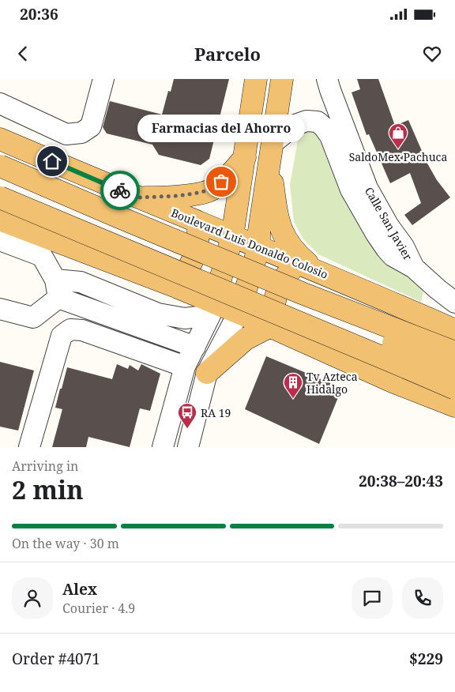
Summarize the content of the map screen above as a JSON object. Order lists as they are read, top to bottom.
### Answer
{
  "streets": {
    "main road": ["Boulevard Luis Donaldo Colosio"],
    "street": ["Calle San Javier"]
  },
  "places": {
    "shop": ["SaldoMex Pachuca"],
    "other": ["Farmacias del Ahorro"],
    "building": ["Tv Azteca Hidalgo"],
    "bus stop": ["RA 19"]
  },
  "page": {
    "status": "20:36",
    "header": "Parcelo",
    "bubble": "Farmacias del Ahorro",
    "heading": ["2 min", "Arriving in", "20:38–20:43"],
    "panel": [
      "Alex",
      "Courier · 4.9",
      "Order #4071",
      "$229"
    ],
    "bar": "On the way · 30 m"
  }
}
